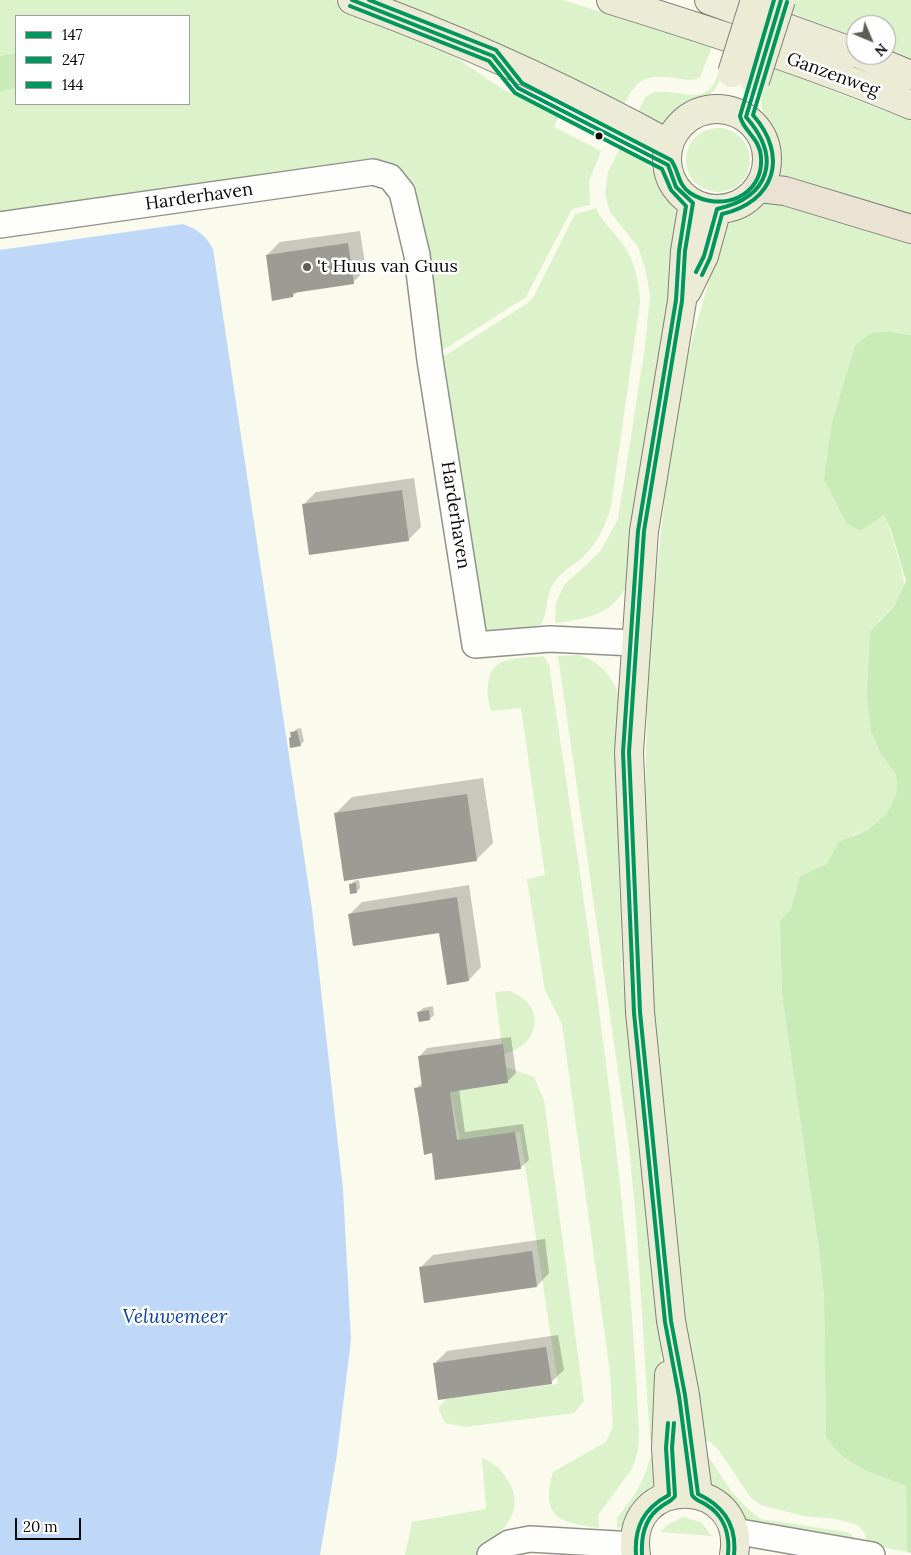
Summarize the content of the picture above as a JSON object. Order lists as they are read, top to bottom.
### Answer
{
  "streets": {
    "main road": ["Ganzenweg"],
    "street": ["Harderhaven"]
  },
  "water": ["Veluwemeer"],
  "places": ["'t Huus van Guus"],
  "lines": ["transit line 147", "transit line 144", "transit line 247"],
  "legend": ["147", "247", "144"],
  "scale_bar": "20 m",
  "north": "bottom right"
}
